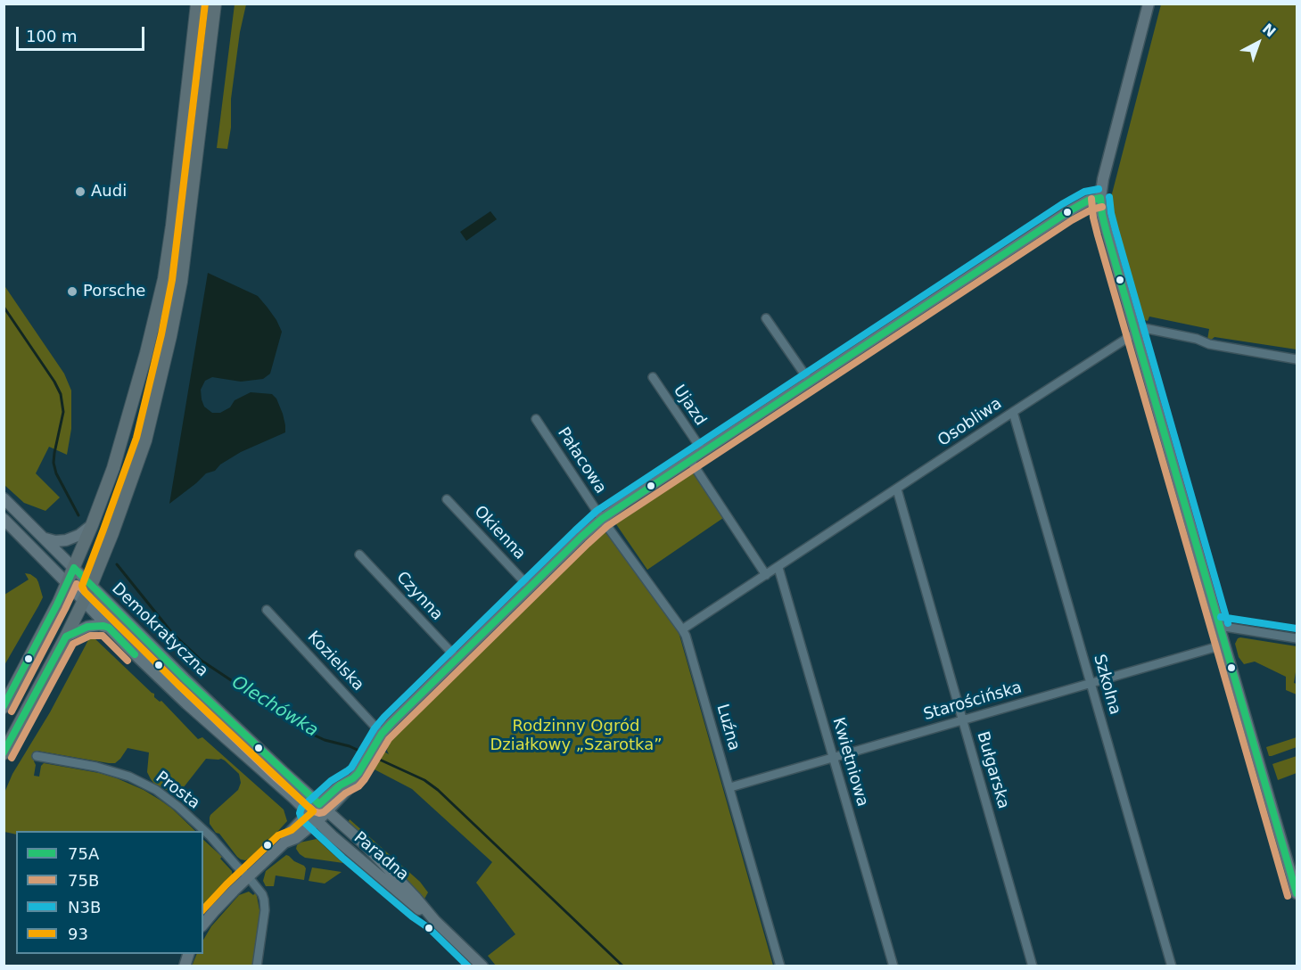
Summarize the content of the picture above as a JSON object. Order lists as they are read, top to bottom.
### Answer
{
  "streets": {
    "street": [
      "Ujazd",
      "Osobliwa",
      "Pałacowa",
      "Okienna",
      "Czynna",
      "Demokratyczna",
      "Kozielska",
      "Szkolna",
      "Starościńska",
      "Luźna",
      "Kwietniowa",
      "Bułgarska",
      "Prosta",
      "Paradna"
    ]
  },
  "crossings": [
    ["Osobliwa", "Szkolna"],
    ["Osobliwa", "Luźna"],
    ["Osobliwa", "Kwietniowa"],
    ["Osobliwa", "Bułgarska"],
    ["Pałacowa", "Luźna"],
    ["Demokratyczna", "Paradna"],
    ["Szkolna", "Starościńska"],
    ["Starościńska", "Luźna"],
    ["Starościńska", "Kwietniowa"],
    ["Starościńska", "Bułgarska"]
  ],
  "water": ["Olechówka"],
  "parks": ["Rodzinny Ogród Działkowy „Szarotka”"],
  "places": ["Audi", "Porsche"],
  "lines": [
    "transit line 93",
    "transit line N3B",
    "transit line 75A",
    "transit line 75B"
  ],
  "legend": [
    "75A",
    "75B",
    "N3B",
    "93"
  ],
  "scale_bar": "100 m",
  "north": "top right"
}
